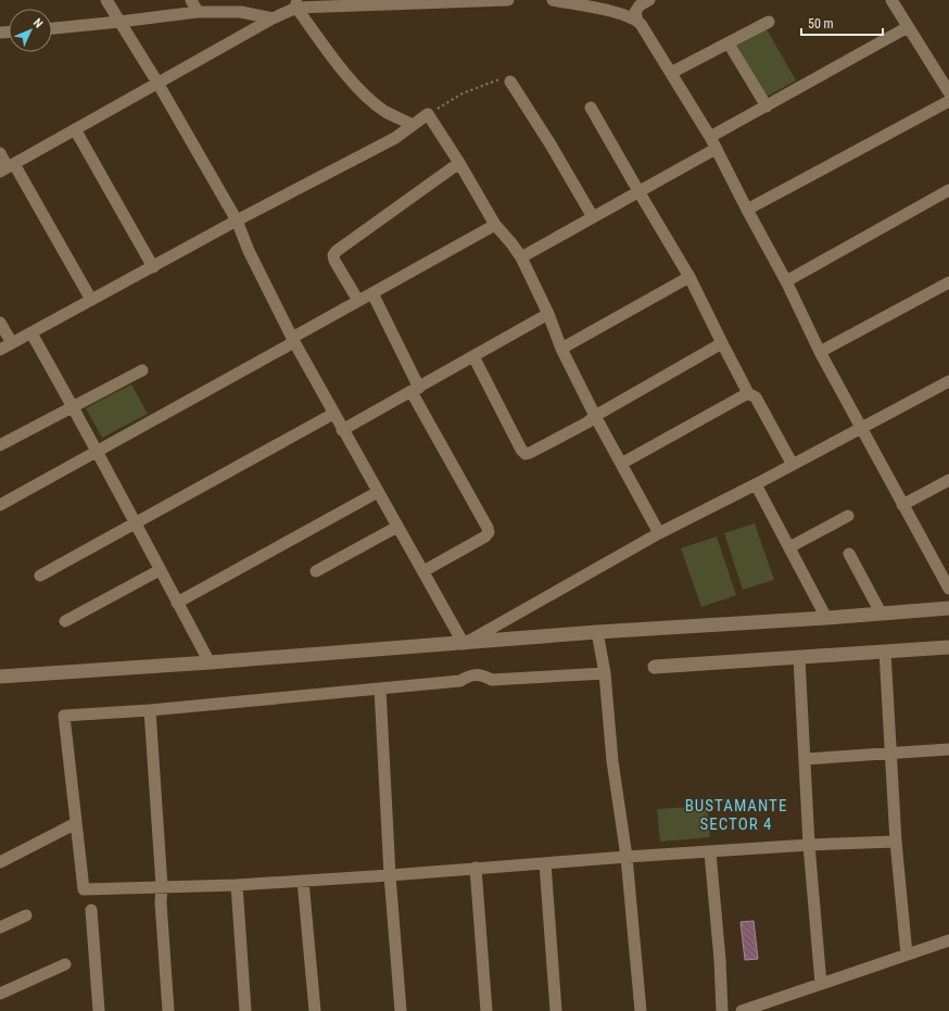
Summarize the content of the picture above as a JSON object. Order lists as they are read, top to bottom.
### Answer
{
  "districts": ["BUSTAMANTE SECTOR 4"],
  "scale_bar": "50 m",
  "north": "top right"
}
